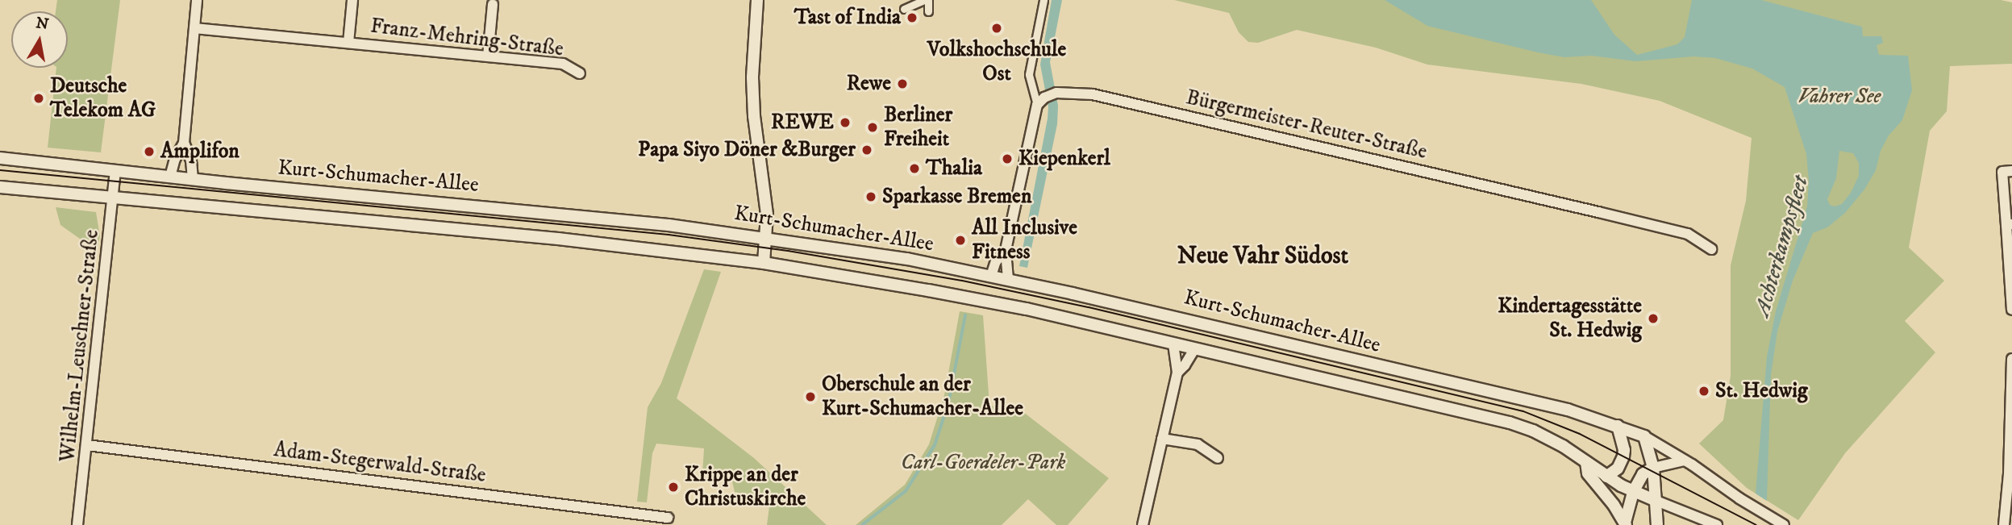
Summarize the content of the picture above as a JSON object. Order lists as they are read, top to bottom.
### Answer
{
  "streets": {
    "street": [
      "Franz-Mehring-Straße",
      "Bürgermeister-Reuter-Straße",
      "Kurt-Schumacher-Allee",
      "Wilhelm-Leuschner-Straße",
      "Adam-Stegerwald-Straße"
    ]
  },
  "crossings": [
    ["Kurt-Schumacher-Allee", "Wilhelm-Leuschner-Straße"],
    ["Wilhelm-Leuschner-Straße", "Adam-Stegerwald-Straße"]
  ],
  "districts": ["Neue Vahr Südost"],
  "water": ["Achterkampsfleet"],
  "parks": ["Vahrer See", "Carl-Goerdeler-Park"],
  "places": [
    "Tast of India",
    "Volkshochschule Ost",
    "Rewe",
    "Deutsche Telekom AG",
    "REWE",
    "Berliner Freiheit",
    "Papa Siyo Döner &Burger",
    "Amplifon",
    "Kiepenkerl",
    "Thalia",
    "Sparkasse Bremen",
    "All Inclusive Fitness",
    "Kindertagesstätte St. Hedwig",
    "St. Hedwig",
    "Oberschule an der Kurt-Schumacher-Allee",
    "Krippe an der Christuskirche"
  ],
  "north": "top"
}
